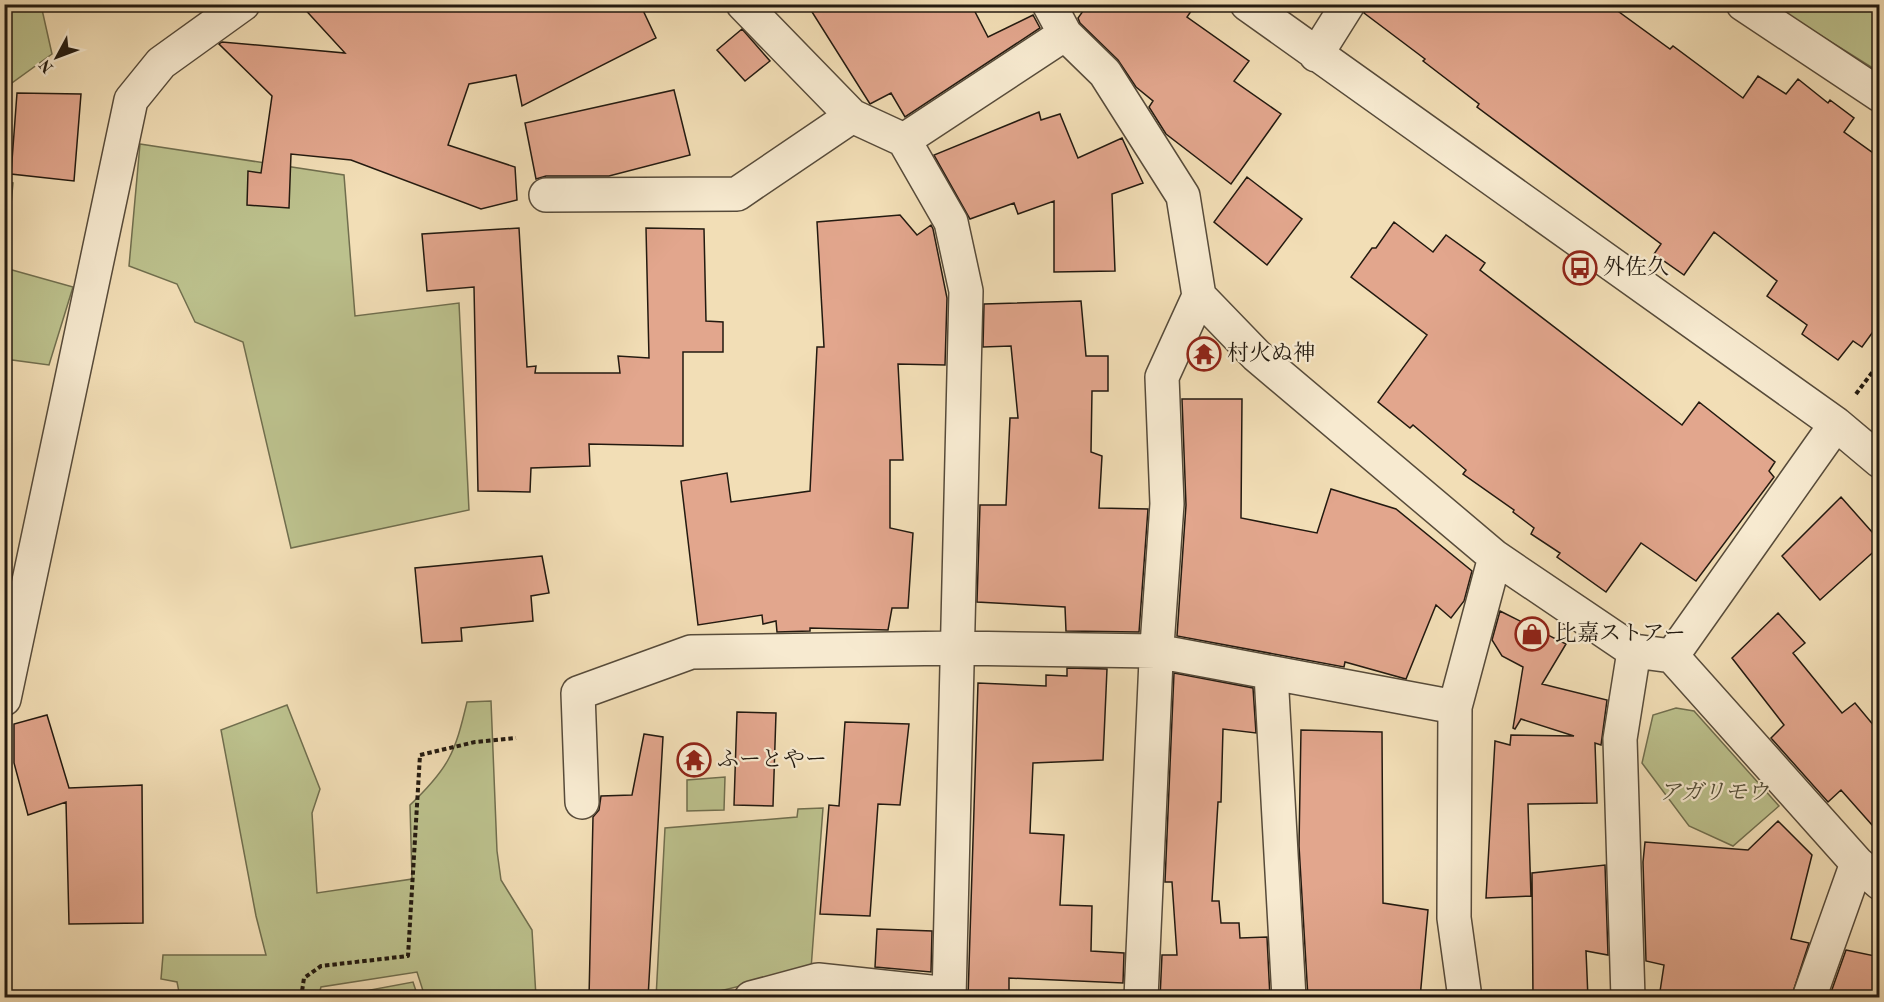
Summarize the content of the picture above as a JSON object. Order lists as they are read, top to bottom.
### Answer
{
  "parks": ["アガリモウ"],
  "places": {
    "bus stop": ["外佐久"],
    "temple": ["村火ぬ神", "ふーとやー"],
    "shop": ["比嘉ストアー"]
  },
  "north": "bottom left"
}
